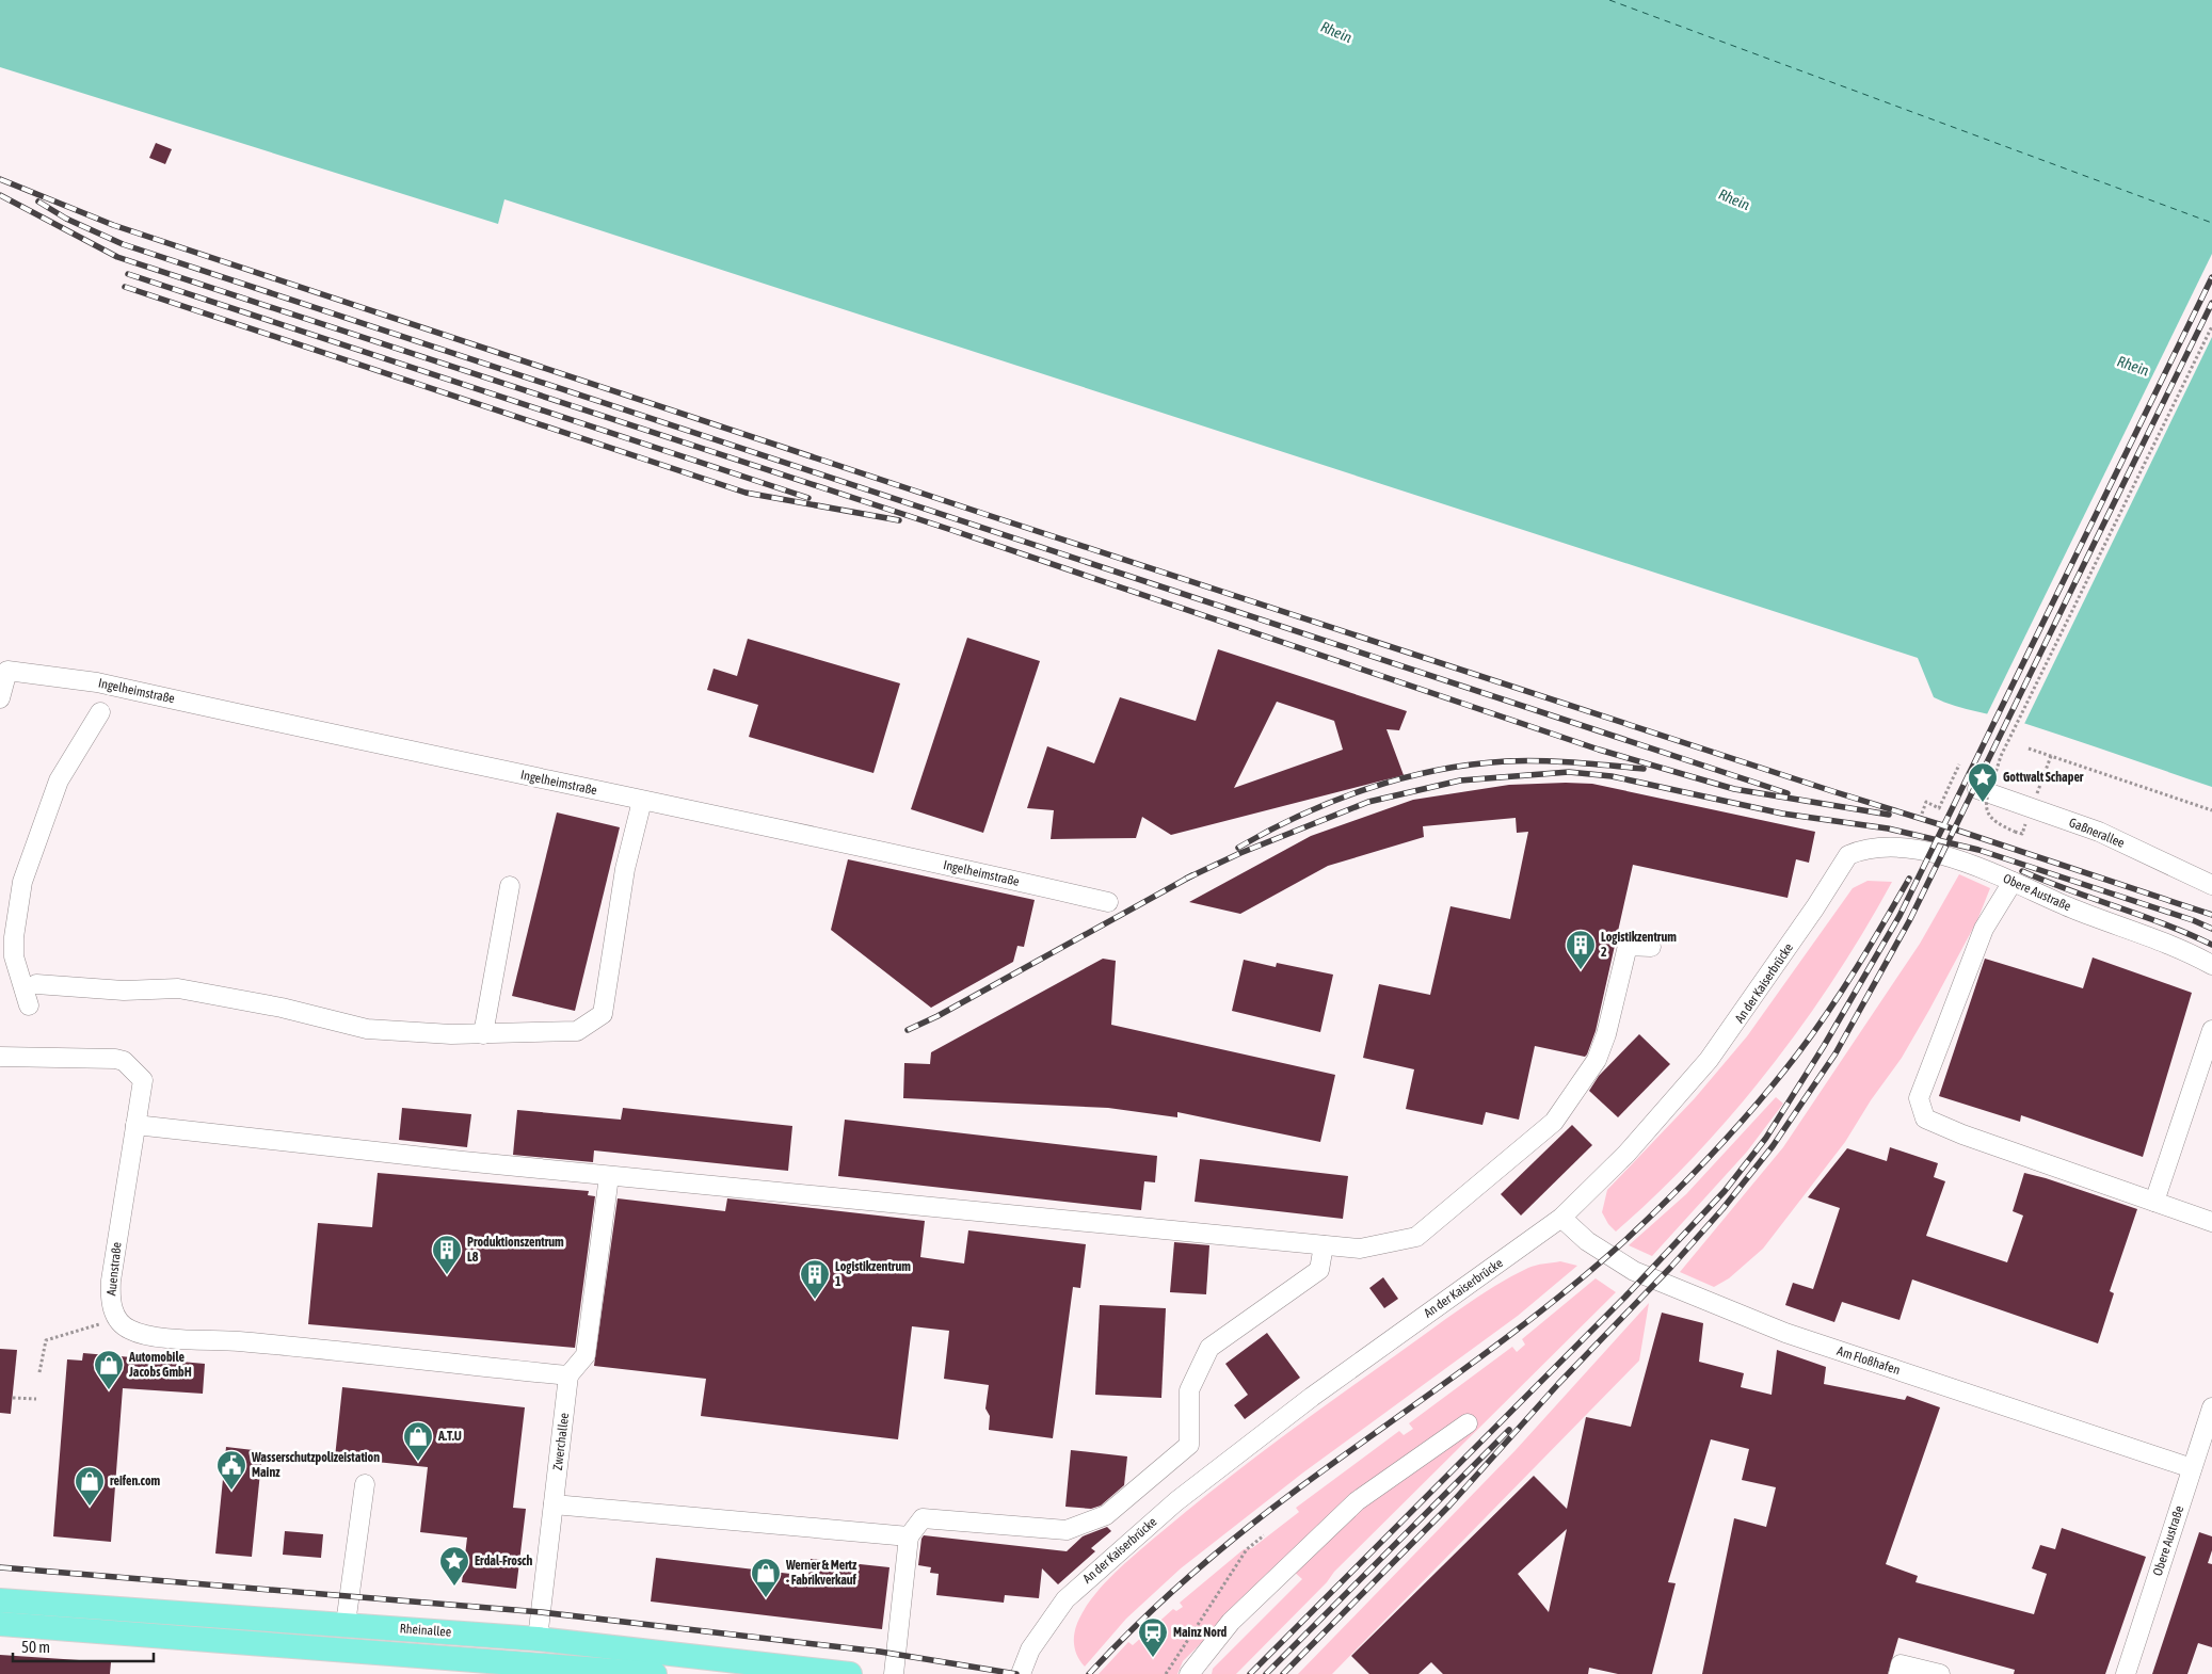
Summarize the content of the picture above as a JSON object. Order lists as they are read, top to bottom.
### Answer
{
  "streets": {
    "main road": ["Zwerchallee", "Rheinallee"],
    "street": [
      "Ingelheimstraße",
      "Gaßnerallee",
      "Obere Austraße",
      "An der Kaiserbrücke",
      "Auenstraße",
      "Am Floßhafen"
    ]
  },
  "crossings": [
    ["Obere Austraße", "An der Kaiserbrücke"],
    ["Obere Austraße", "Am Floßhafen"],
    ["An der Kaiserbrücke", "Am Floßhafen"],
    ["Zwerchallee", "Rheinallee"]
  ],
  "water": ["Rhein"],
  "places": {
    "place": ["Gottwalt Schaper", "Erdal-Frosch"],
    "building": ["Logistikzentrum 2", "Produktionszentrum L8", "Logistikzentrum 1"],
    "shop": [
      "Automobile Jacobs GmbH",
      "A.T.U",
      "reifen.com",
      "Werner & Mertz - Fabrikverkauf"
    ],
    "public building": ["Wasserschutzpolizeistation Mainz"],
    "station": ["Mainz Nord"]
  },
  "scale_bar": "50 m"
}
